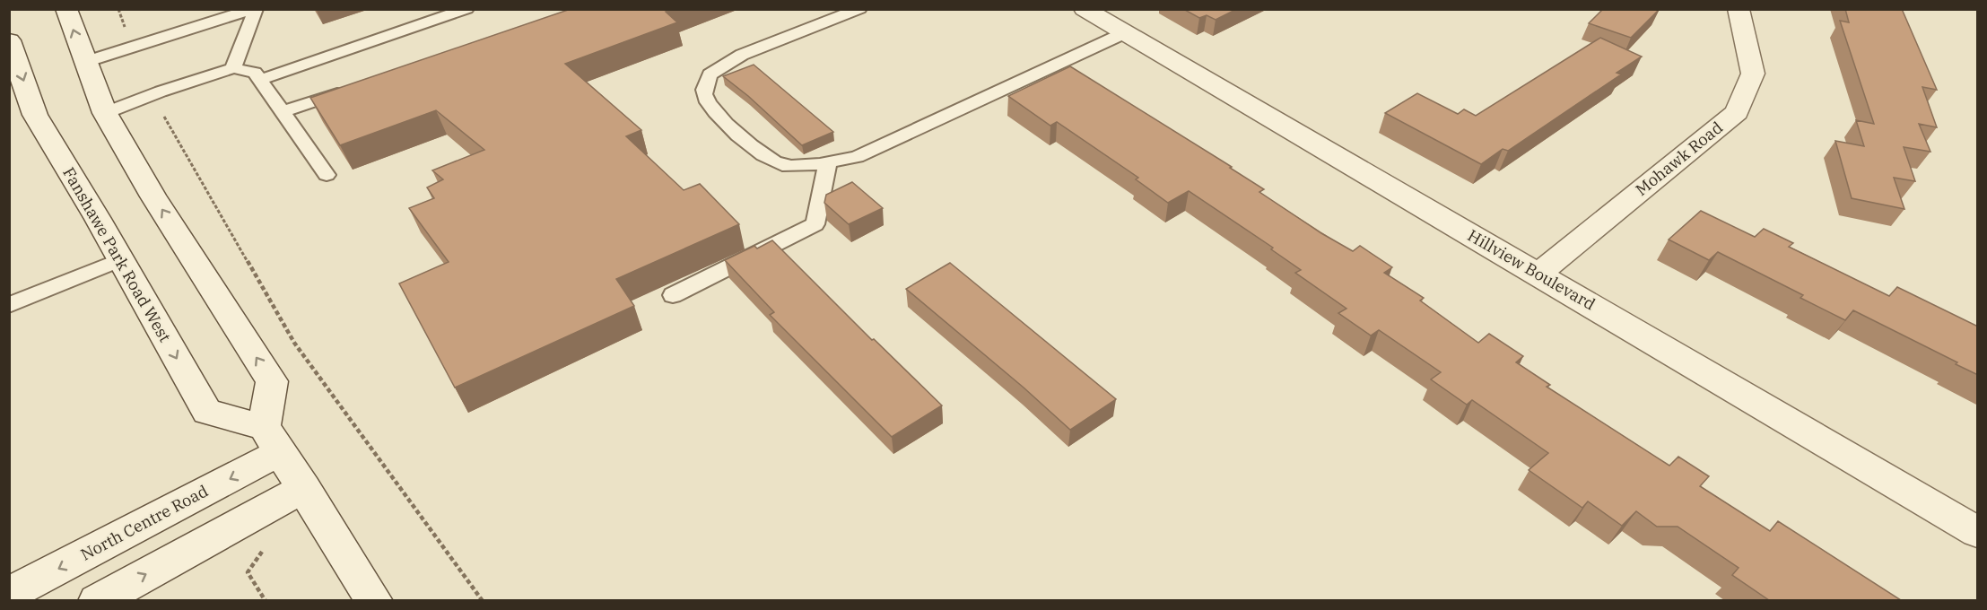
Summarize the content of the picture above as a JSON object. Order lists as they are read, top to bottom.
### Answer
{
  "streets": {
    "street": [
      "Mohawk Road",
      "Fanshawe Park Road West",
      "Hillview Boulevard",
      "North Centre Road"
    ]
  },
  "crossings": [
    ["Mohawk Road", "Hillview Boulevard"],
    ["Fanshawe Park Road West", "North Centre Road"]
  ]
}
